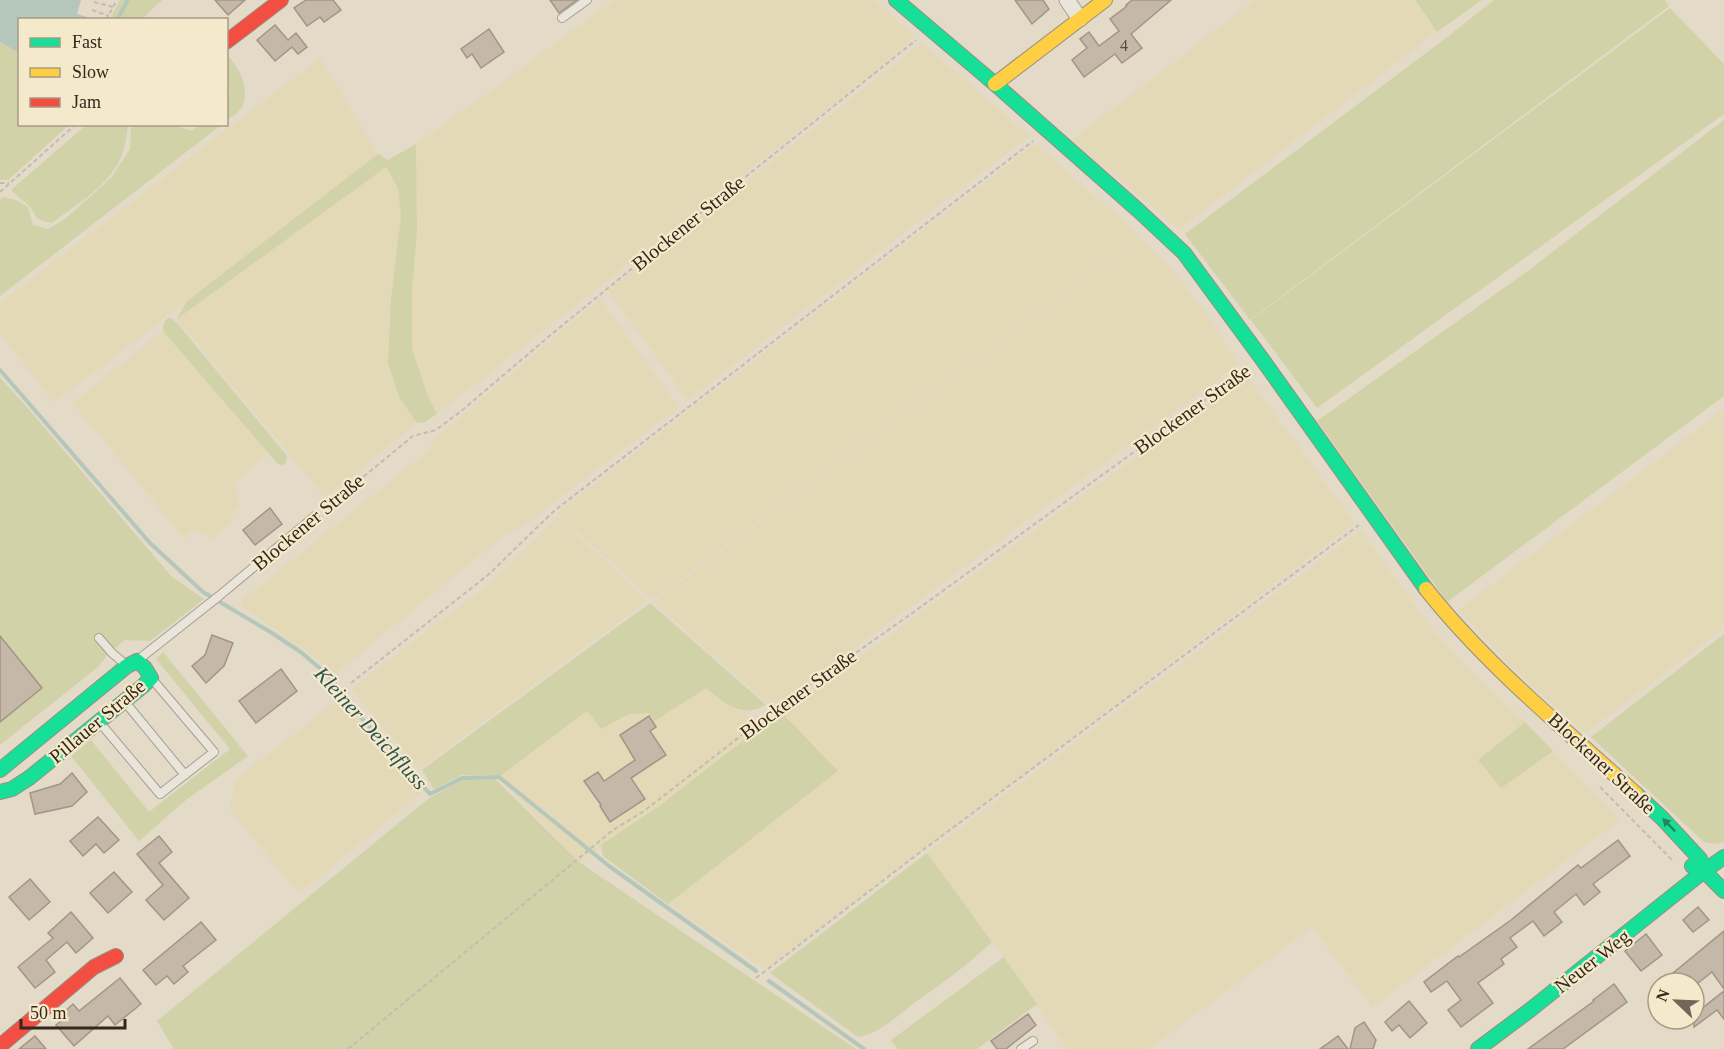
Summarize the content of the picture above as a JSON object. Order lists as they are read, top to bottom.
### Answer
{
  "streets": {
    "street": ["Blockener Straße", "Pillauer Straße", "Neuer Weg"]
  },
  "crossings": [
    ["Blockener Straße", "Pillauer Straße"],
    ["Blockener Straße", "Neuer Weg"]
  ],
  "water": ["Kleiner Deichfluss"],
  "house_numbers": ["4"],
  "legend": ["Fast", "Slow", "Jam"],
  "scale_bar": "50 m",
  "north": "top left"
}
